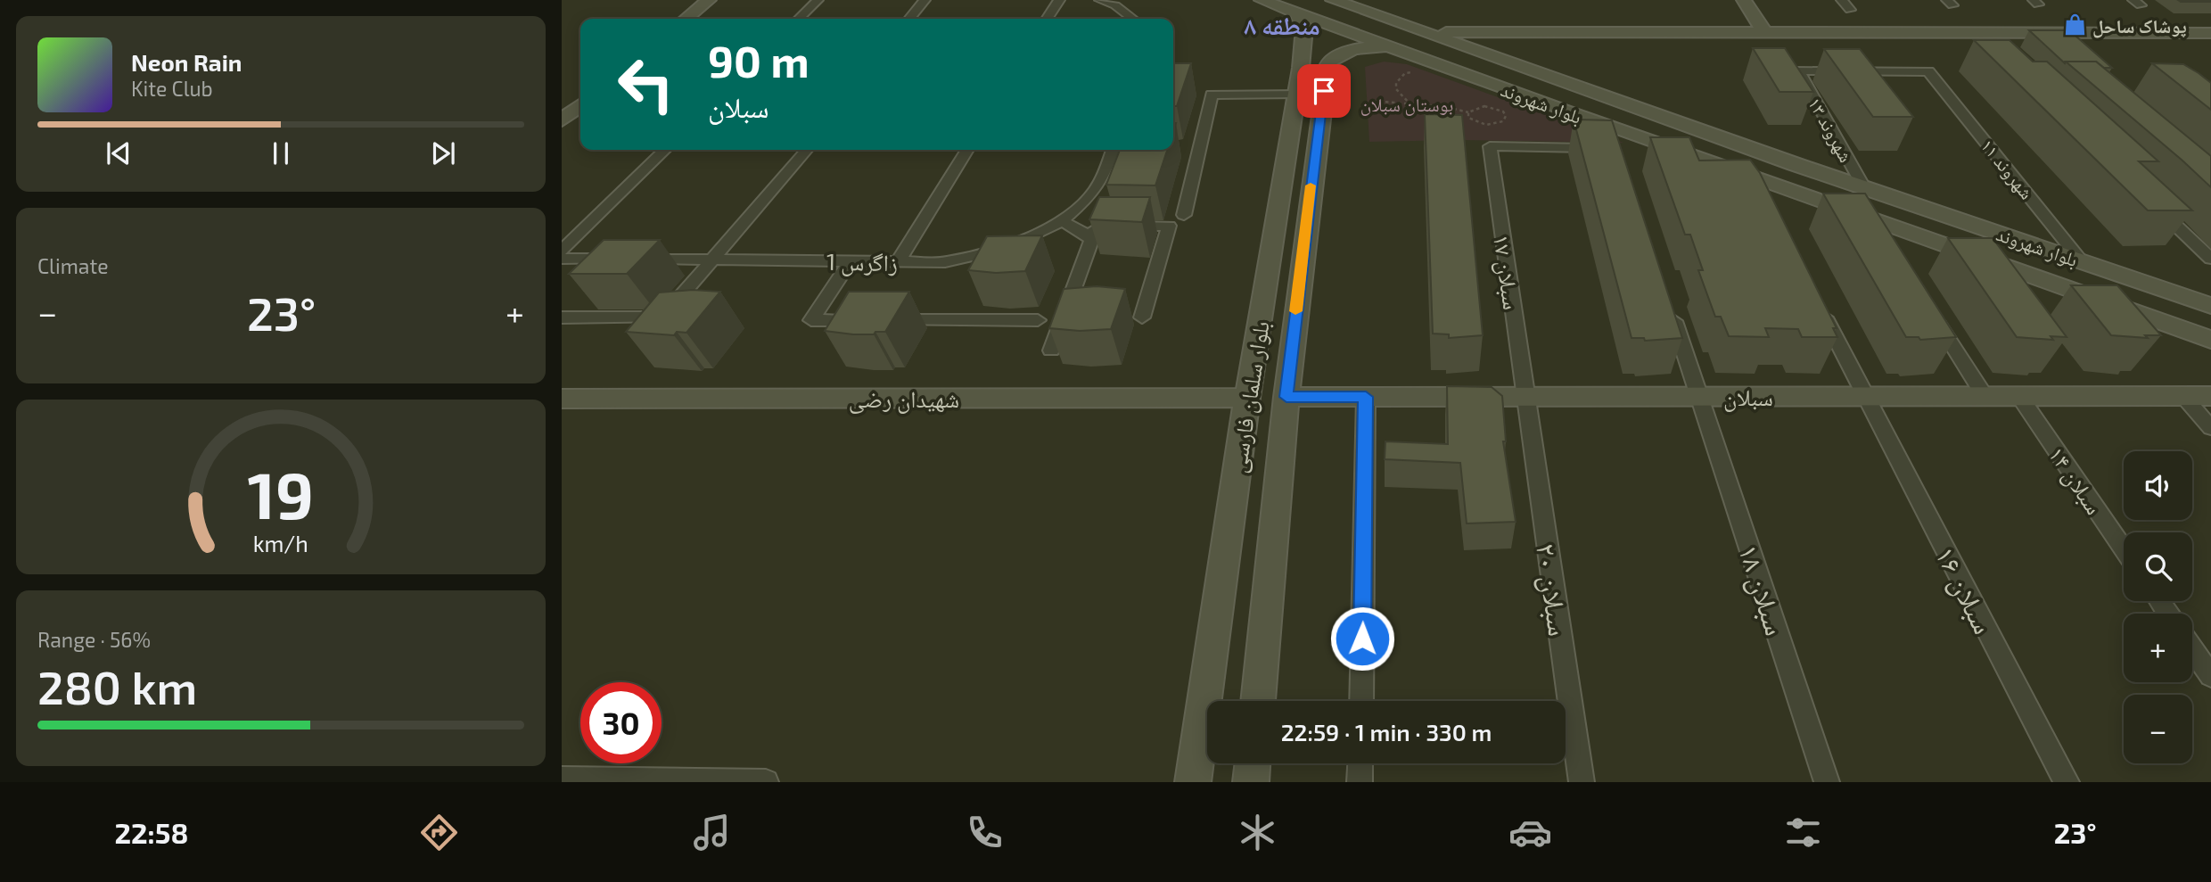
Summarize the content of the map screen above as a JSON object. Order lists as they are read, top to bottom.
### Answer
{
  "streets": {
    "main road": [
      "بلوار شهروند",
      "سبلان",
      "بلوار سلمان فارسی",
      "شهیدان رضی"
    ],
    "street": [
      "شهروند ۱۳",
      "شهروند ۱۱",
      "زاگرس 1",
      "سبلان ۱۷",
      "سبلان ۱۴",
      "سبلان ۲۰",
      "سبلان ۱۸",
      "سبلان ۱۶"
    ]
  },
  "crossings": [
    ["بلوار شهروند", "شهروند ۱۳"],
    ["بلوار شهروند", "شهروند ۱۱"],
    ["بلوار شهروند", "بلوار سلمان فارسی"],
    ["شهروند ۱۳", "شهروند ۱۱"],
    ["سبلان ۱۷", "سبلان"],
    ["سبلان ۱۷", "سبلان ۲۰"],
    ["سبلان", "بلوار سلمان فارسی"],
    ["سبلان", "سبلان ۱۴"],
    ["سبلان", "سبلان ۲۰"],
    ["سبلان", "سبلان ۱۸"],
    ["سبلان", "سبلان ۱۶"],
    ["بلوار سلمان فارسی", "شهیدان رضی"]
  ],
  "districts": ["منطقه ۸"],
  "parks": ["بوستان سبلان"],
  "places": {
    "shop": ["پوشاک ساحل"]
  },
  "page": {
    "turn": ["90 m", "سبلان"],
    "song": ["Neon Rain", "Kite Club"],
    "tile": [
      "Climate",
      ["Range · 56%", "280 km"]
    ],
    "heat": ["−", "23°", "+"],
    "map_buttons": ["+", "−"],
    "limit": "30",
    "trip": "22:59 · 1 min · 330 m",
    "tabs": ["22:58", "23°"],
    "gauge": ["19", "km/h"]
  }
}
